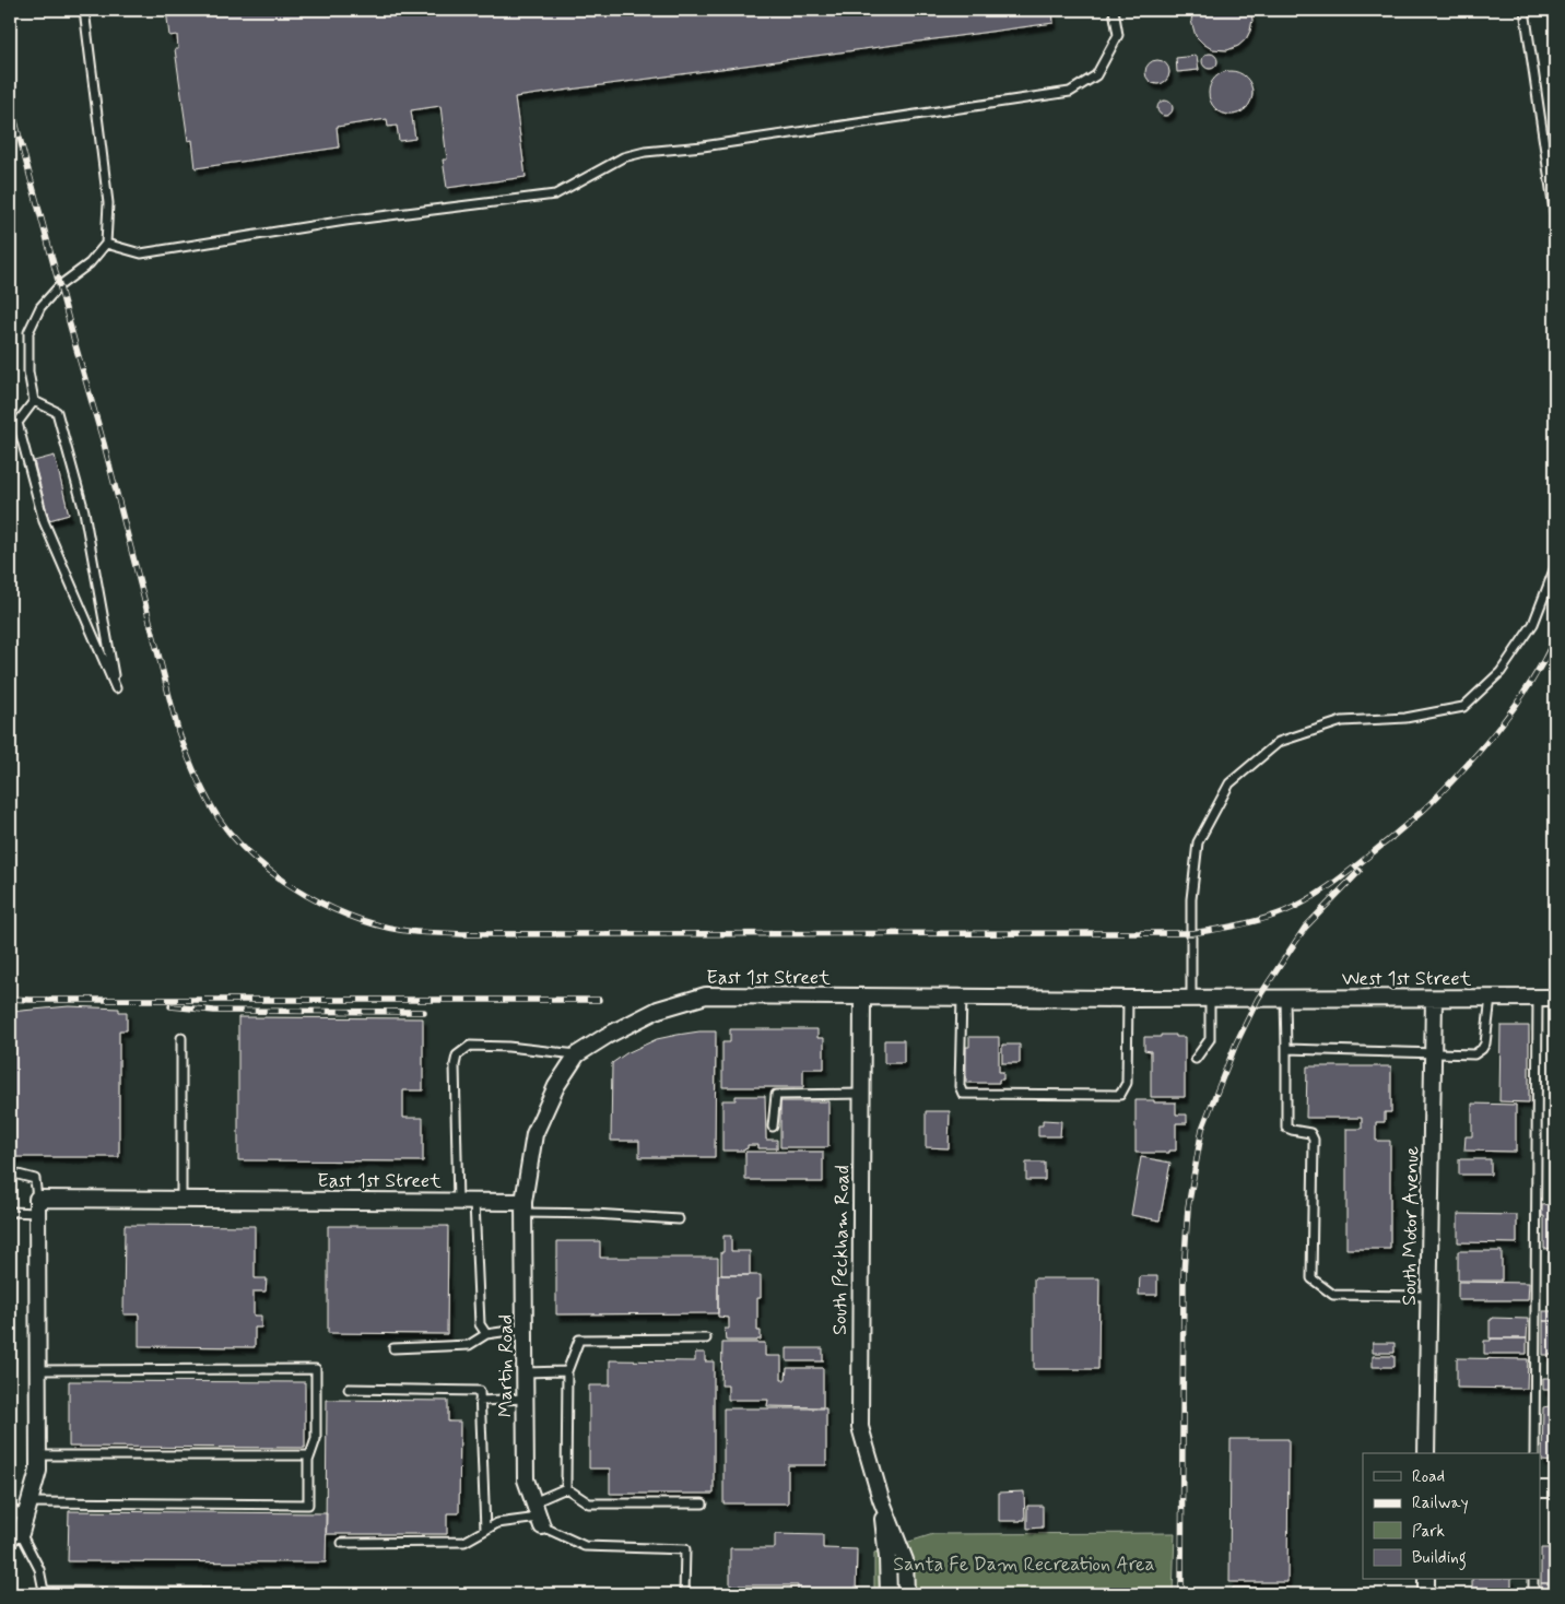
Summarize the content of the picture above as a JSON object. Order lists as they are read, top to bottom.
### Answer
{
  "streets": {
    "street": [
      "East 1st Street",
      "West 1st Street",
      "South Motor Avenue",
      "South Peckham Road",
      "Martin Road"
    ]
  },
  "crossings": [
    ["East 1st Street", "West 1st Street"],
    ["East 1st Street", "South Peckham Road"],
    ["East 1st Street", "Martin Road"],
    ["West 1st Street", "South Motor Avenue"]
  ],
  "parks": ["Santa Fe Dam Recreation Area"],
  "legend": [
    "Road",
    "Railway",
    "Park",
    "Building"
  ]
}
